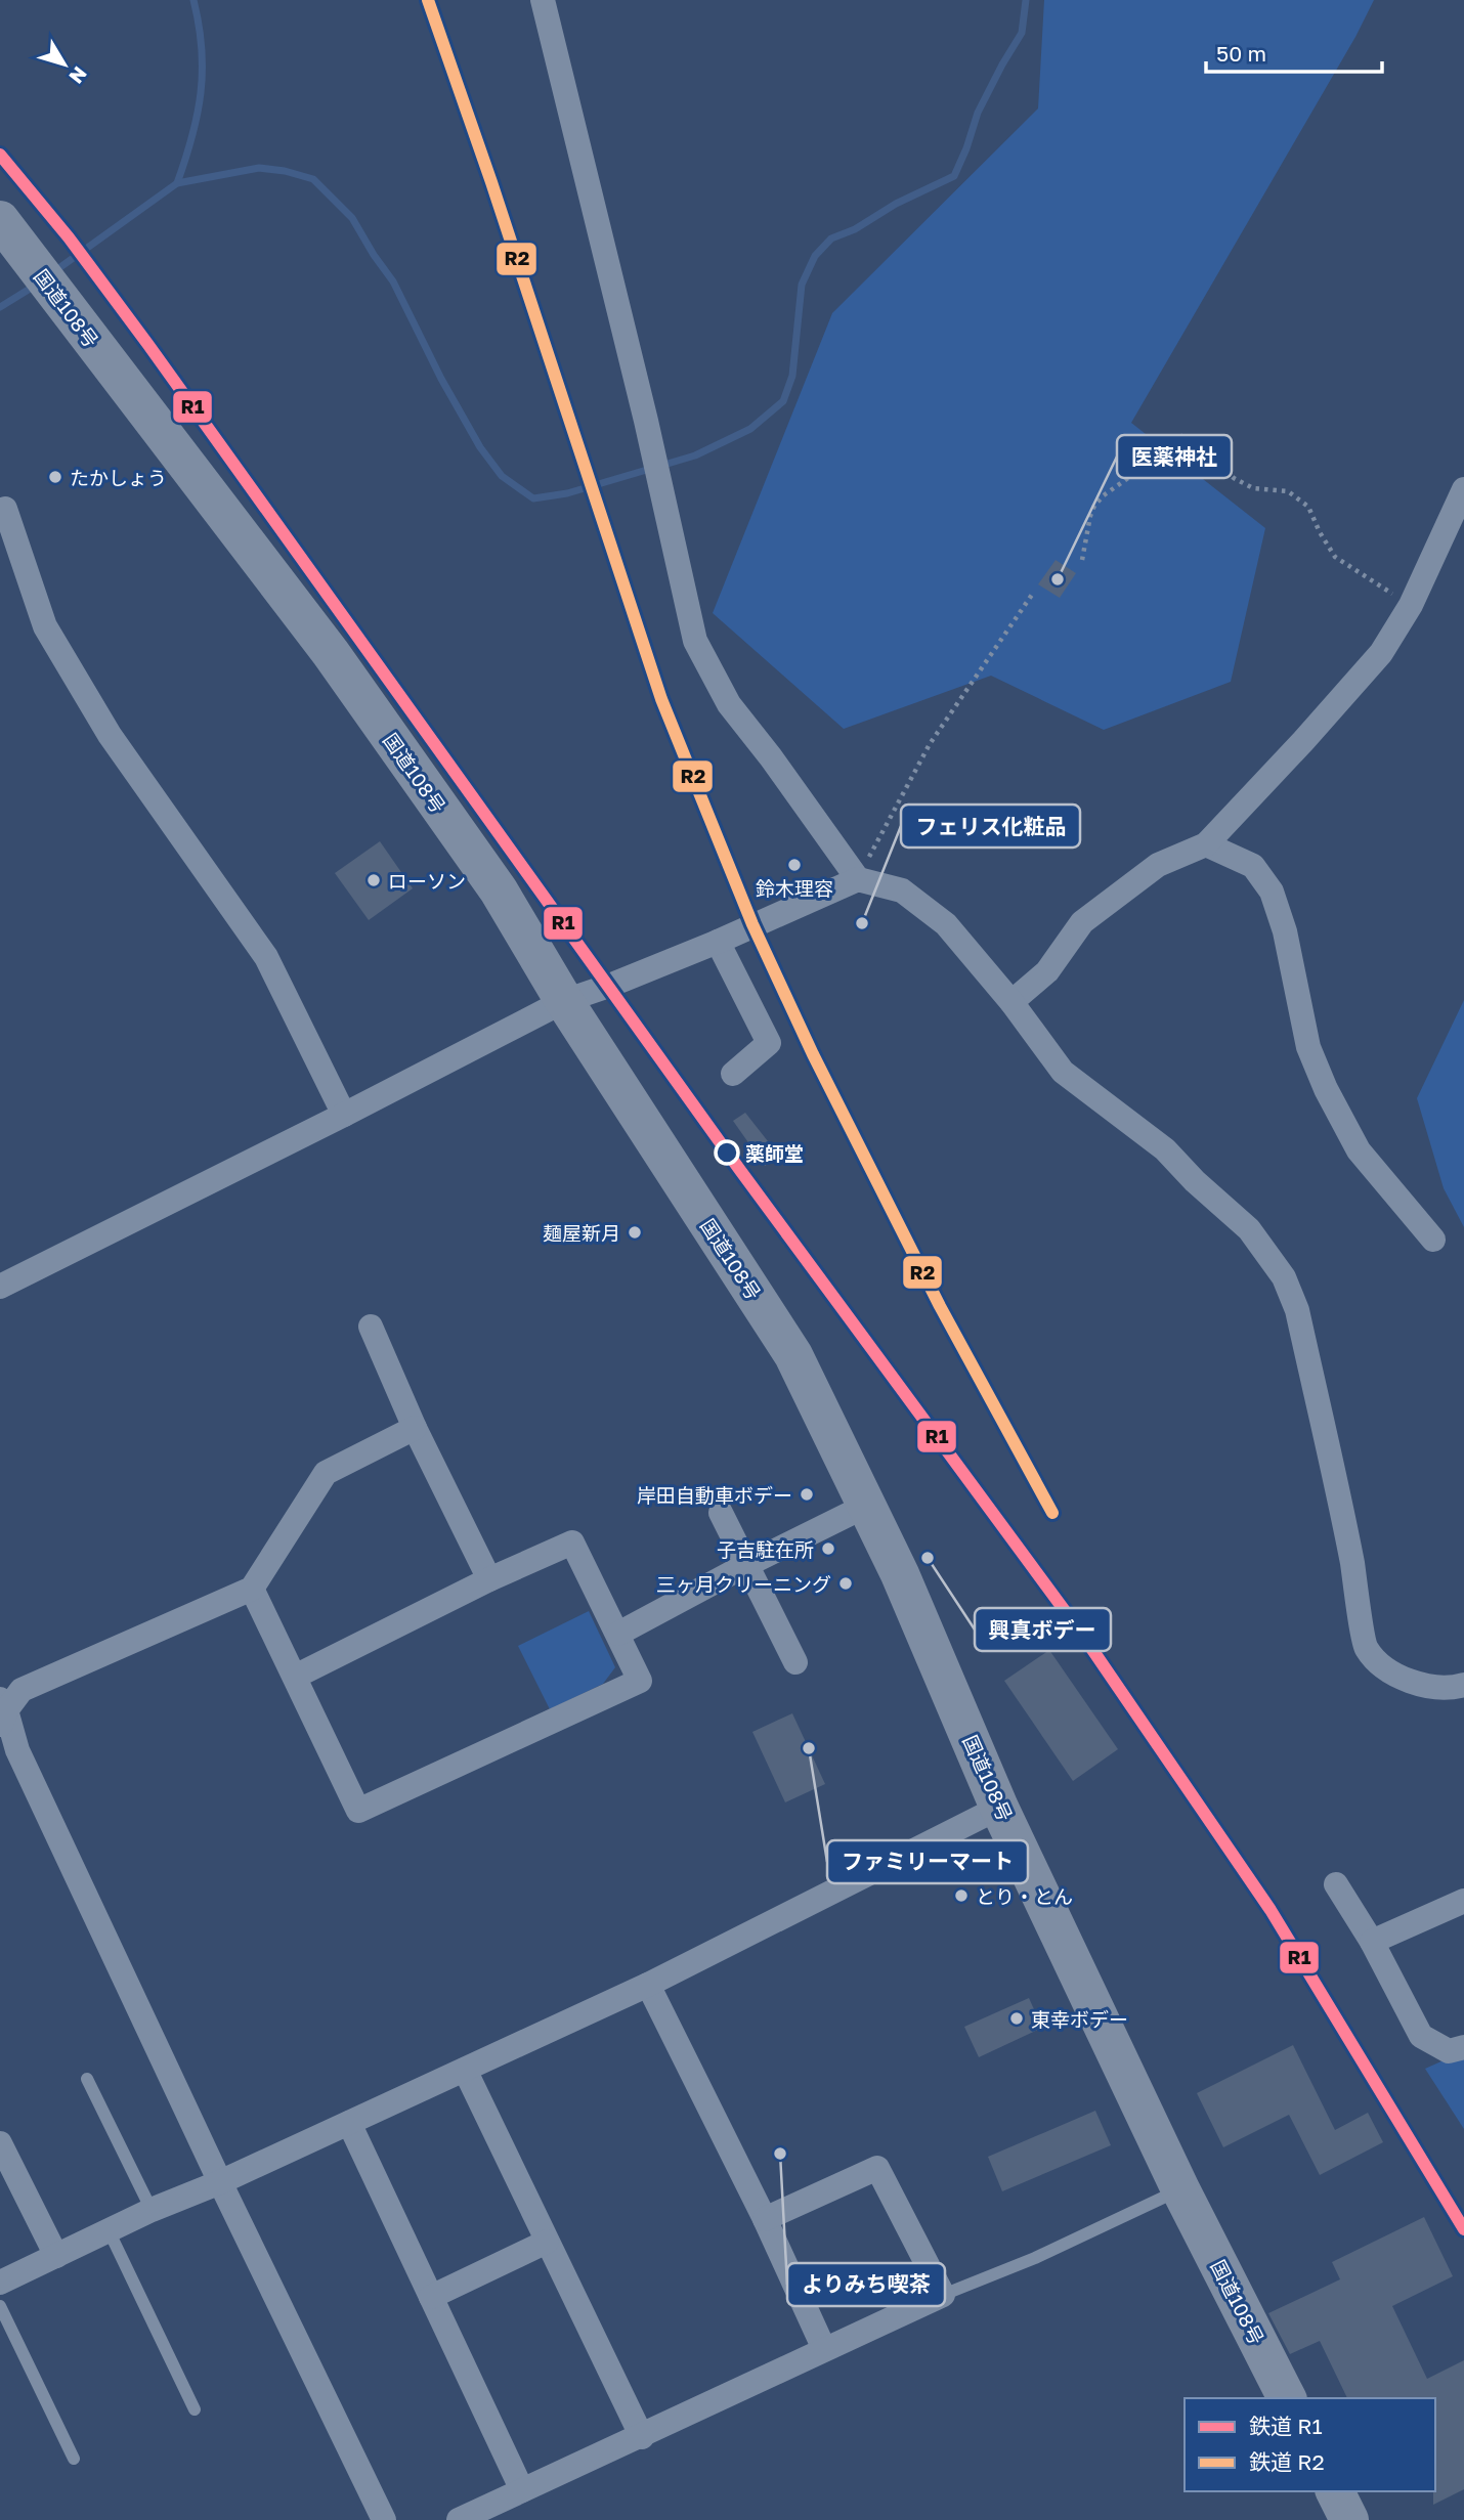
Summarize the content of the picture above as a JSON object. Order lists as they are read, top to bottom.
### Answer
{
  "streets": {
    "highway": ["国道108号"]
  },
  "places": [
    "たかしょう",
    "医薬神社",
    "鈴木理容",
    "ローソン",
    "フェリス化粧品",
    "薬師堂",
    "麺屋新月",
    "岸田自動車ボデー",
    "子吉駐在所",
    "興真ボデー",
    "三ヶ月クリーニング",
    "ファミリーマート",
    "とり・とん",
    "東幸ボデー",
    "よりみち喫茶"
  ],
  "lines": ["rail line R2", "rail line R1"],
  "legend": ["鉄道 R1", "鉄道 R2"],
  "scale_bar": "50 m",
  "north": "bottom right"
}
